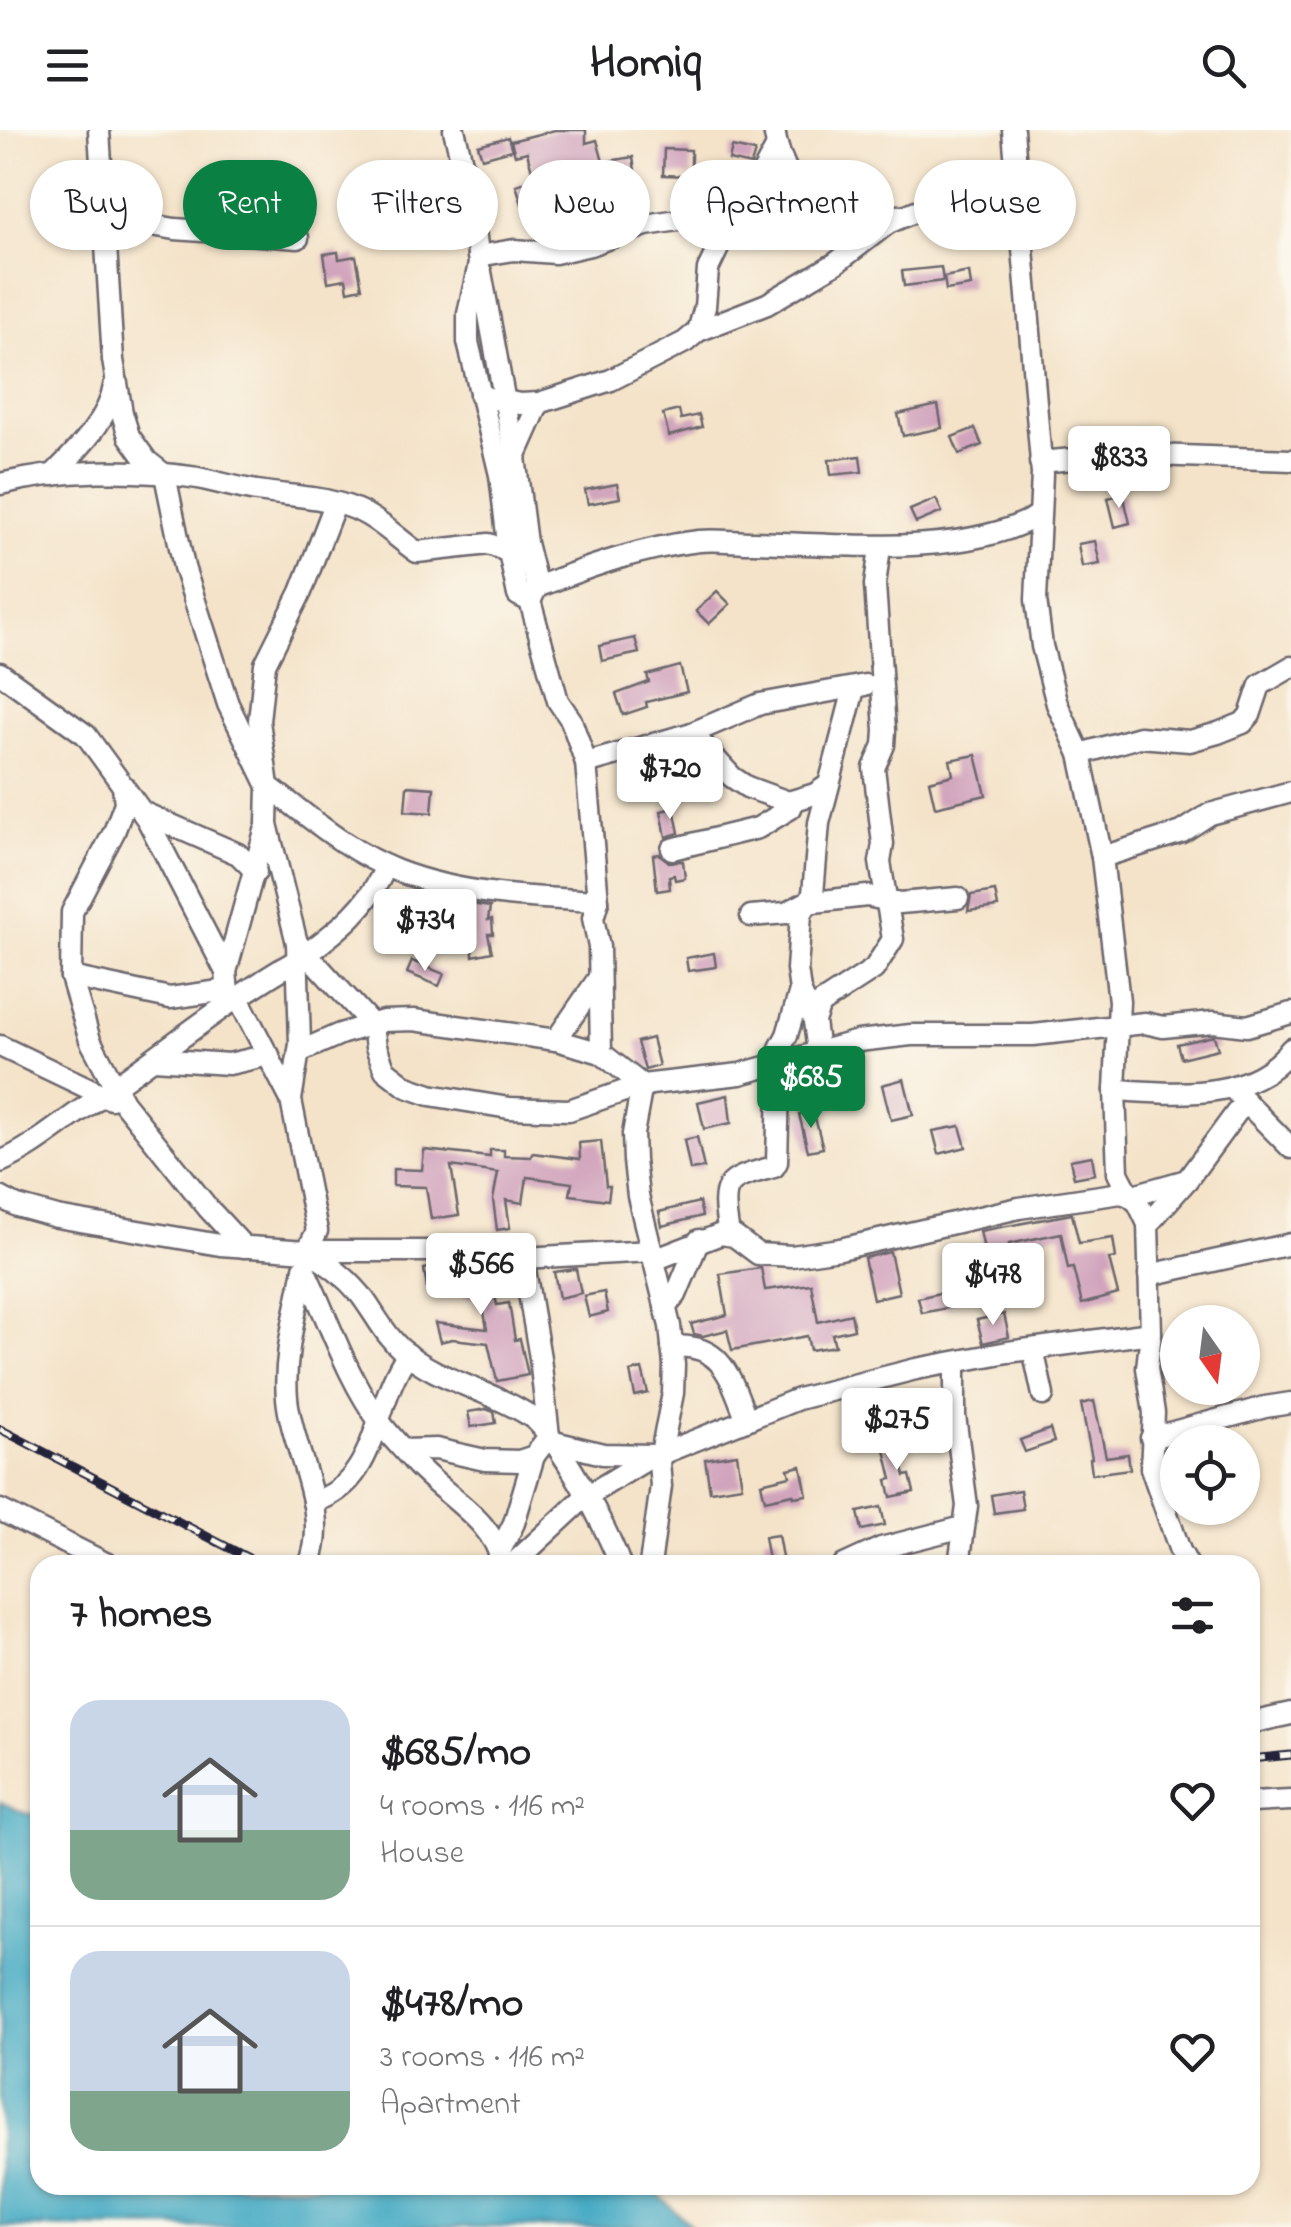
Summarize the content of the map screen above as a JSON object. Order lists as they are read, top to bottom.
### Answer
{
  "north": "bottom",
  "page": {
    "header": "Homiq",
    "chip": [
      "Buy",
      "Rent",
      "Filters",
      "New",
      "Apartment",
      "House"
    ],
    "price": [
      "$833",
      "$720",
      "$734",
      "$685",
      "$566",
      "$478",
      "$275"
    ],
    "heading": "7 homes",
    "list": [
      {
        "name": "$685/mo",
        "note": "4 rooms · 116 m² · House"
      },
      {
        "name": "$478/mo",
        "note": "3 rooms · 116 m² · Apartment"
      }
    ]
  }
}
